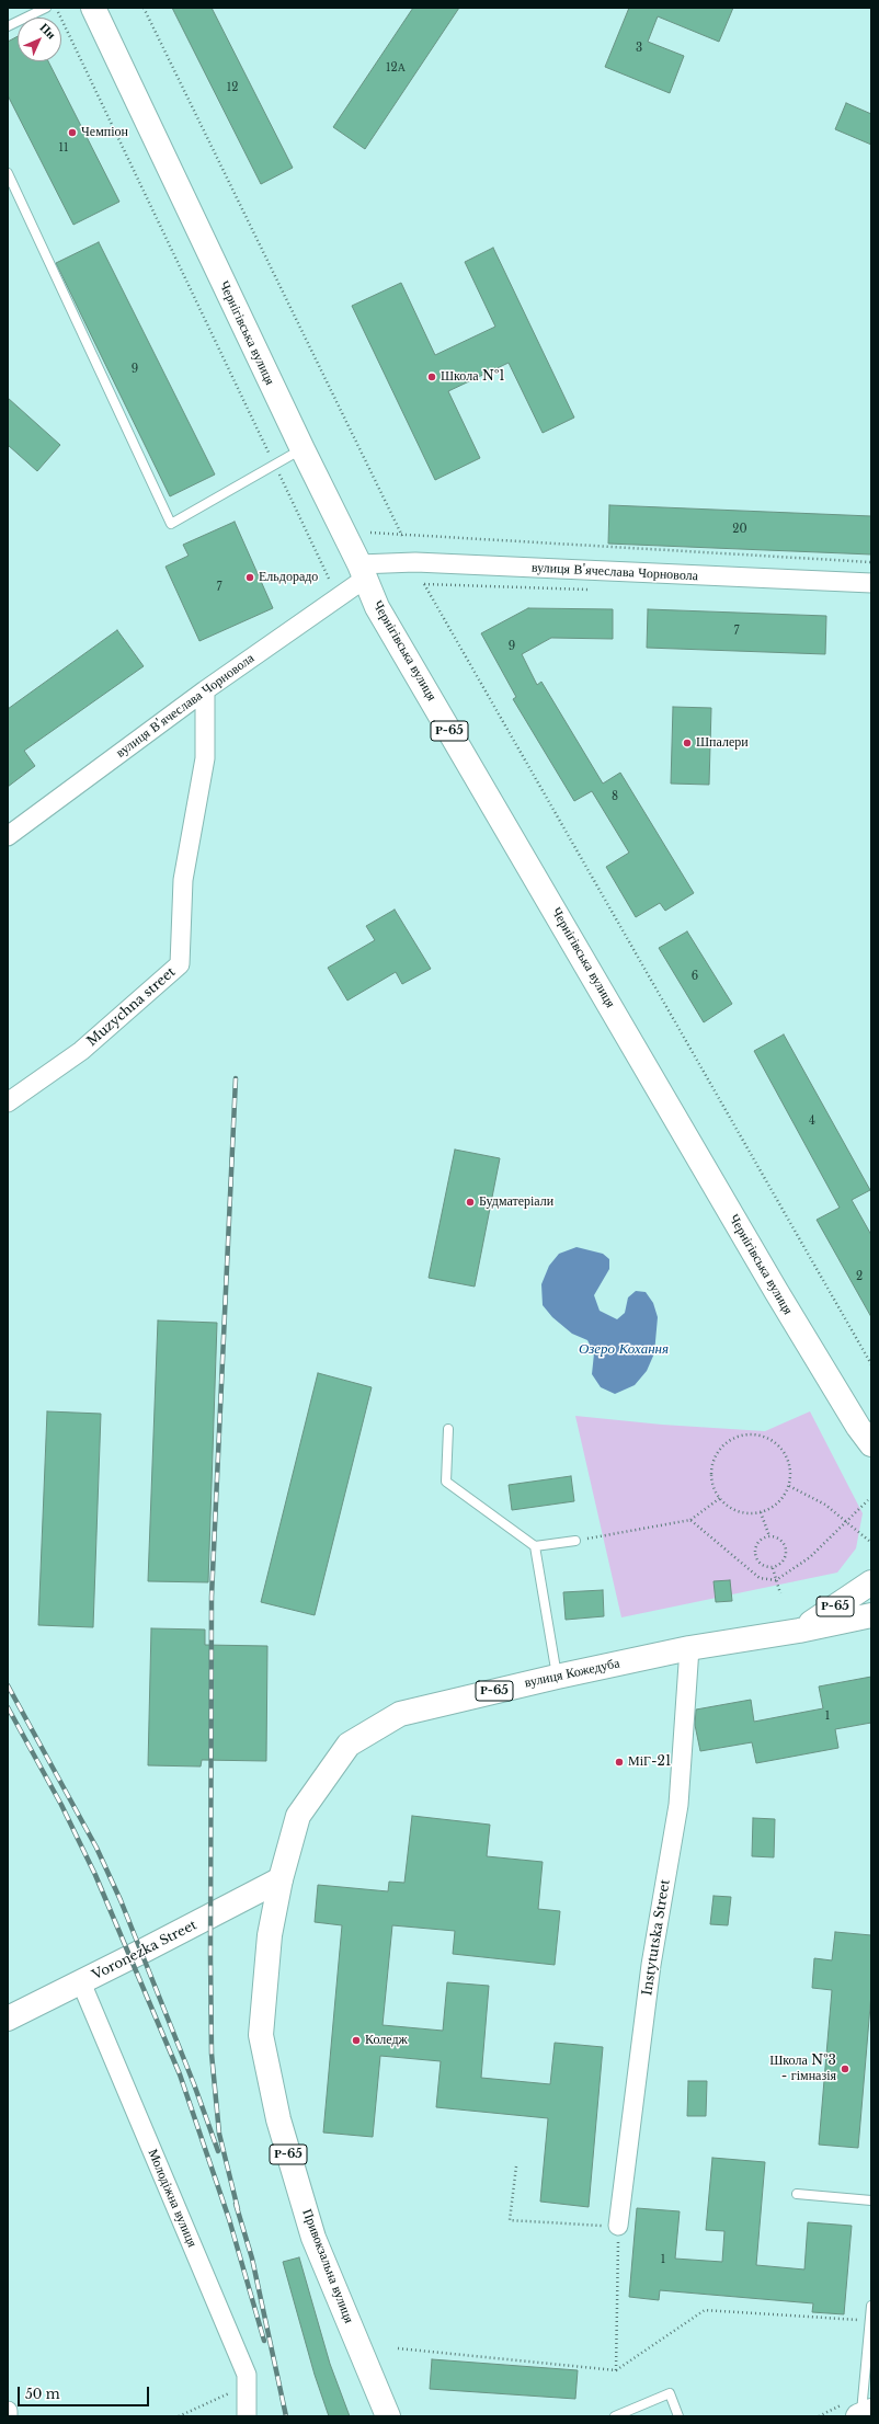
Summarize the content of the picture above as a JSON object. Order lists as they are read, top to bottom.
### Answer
{
  "streets": {
    "main road": [
      "Чернігівська вулиця",
      "Р-65",
      "вулиця Кожедуба",
      "Voronezka Street",
      "Привокзальна вулиця"
    ],
    "street": [
      "вулиця В'ячеслава Чорновола",
      "Muzychna street",
      "Instytutska Street",
      "Молодіжна вулиця"
    ]
  },
  "crossings": [
    ["Чернігівська вулиця", "вулиця В'ячеслава Чорновола"],
    ["вулиця В'ячеслава Чорновола", "Muzychna street"],
    ["вулиця Кожедуба", "Instytutska Street"],
    ["вулиця Кожедуба", "Voronezka Street"],
    ["вулиця Кожедуба", "Привокзальна вулиця"],
    ["Voronezka Street", "Молодіжна вулиця"],
    ["Voronezka Street", "Привокзальна вулиця"]
  ],
  "water": ["Озеро Кохання"],
  "places": [
    "Чемпіон",
    "Школа №1",
    "Ельдорадо",
    "Шпалери",
    "Будматеріали",
    "МіГ-21",
    "Коледж",
    "Школа №3 - гімназія"
  ],
  "house_numbers": [
    "3",
    "12А",
    "12",
    "11",
    "9",
    "20",
    "7",
    "7",
    "9",
    "8",
    "6",
    "4",
    "2",
    "1",
    "1"
  ],
  "scale_bar": "50 m",
  "north": "top right"
}
